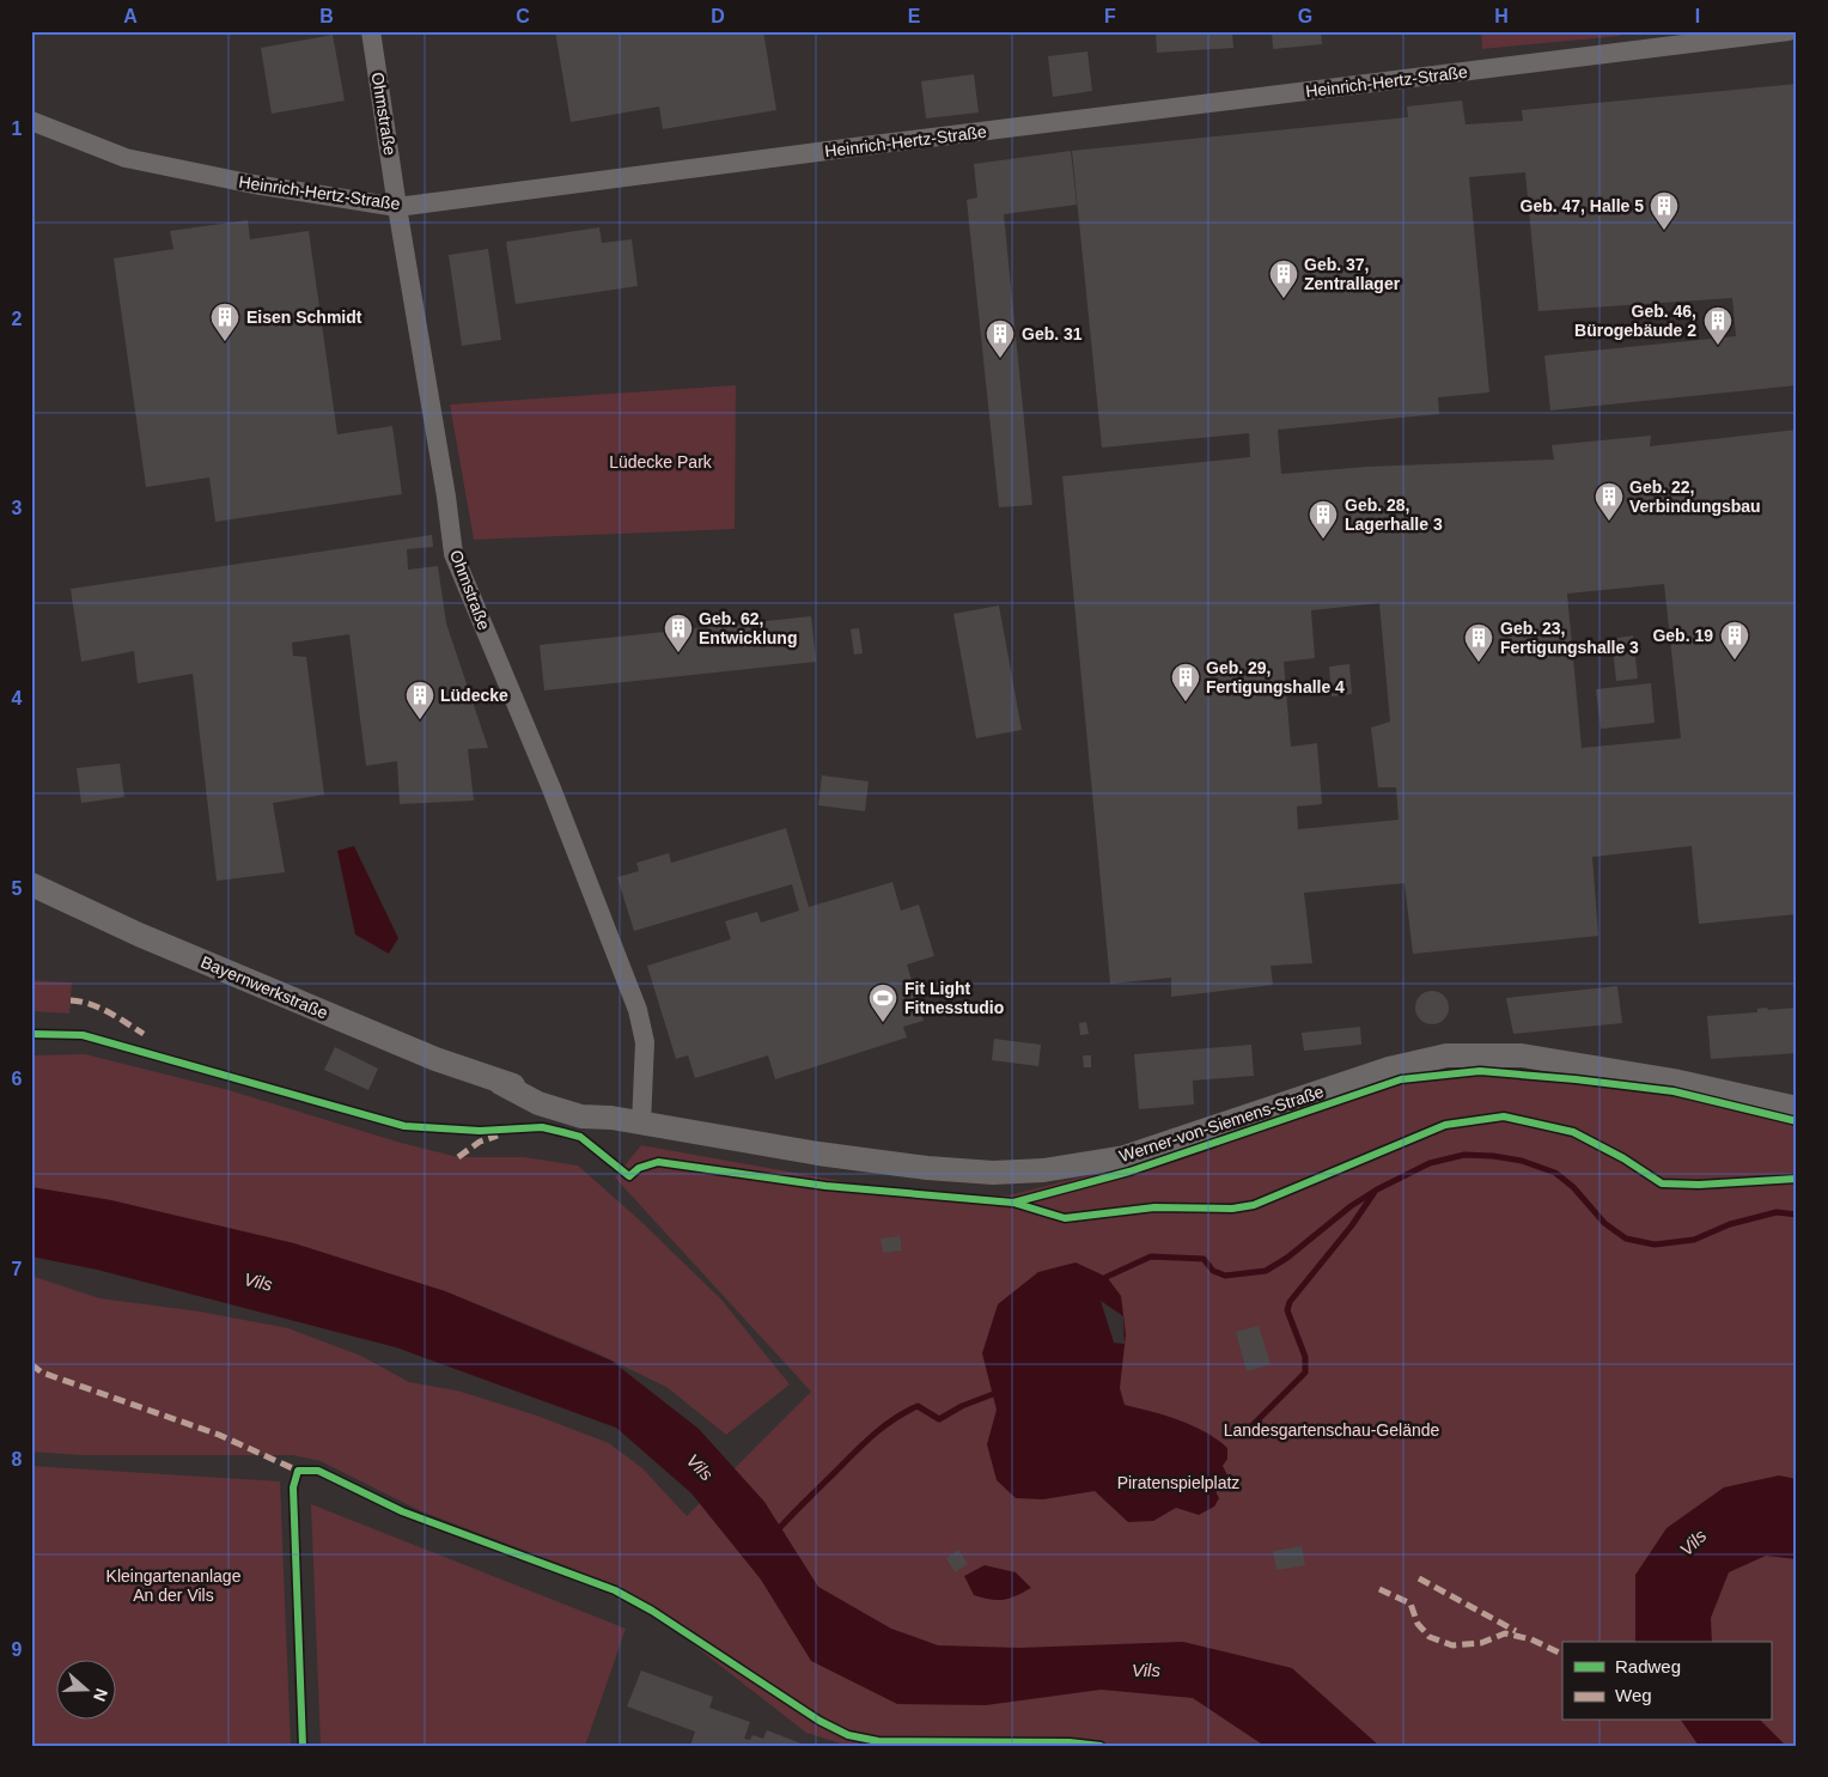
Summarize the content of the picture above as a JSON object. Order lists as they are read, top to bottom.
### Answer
{
  "streets": {
    "street": [
      "Heinrich-Hertz-Straße",
      "Ohmstraße",
      "Bayernwerkstraße",
      "Werner-von-Siemens-Straße"
    ]
  },
  "crossings": [
    ["Heinrich-Hertz-Straße", "Ohmstraße"],
    ["Ohmstraße", "Bayernwerkstraße"],
    ["Ohmstraße", "Werner-von-Siemens-Straße"],
    ["Bayernwerkstraße", "Werner-von-Siemens-Straße"]
  ],
  "water": ["Vils"],
  "parks": [
    "Lüdecke Park",
    "Landesgartenschau-Gelände",
    "Piratenspielplatz",
    "Kleingartenanlage An der Vils"
  ],
  "places": {
    "building": [
      "Geb. 47, Halle 5",
      "Geb. 37, Zentrallager",
      "Eisen Schmidt",
      "Geb. 46, Bürogebäude 2",
      "Geb. 31",
      "Geb. 22, Verbindungsbau",
      "Geb. 28, Lagerhalle 3",
      "Geb. 62, Entwicklung",
      "Geb. 19",
      "Geb. 23, Fertigungshalle 3",
      "Geb. 29, Fertigungshalle 4",
      "Lüdecke"
    ],
    "sports": ["Fit Light Fitnesstudio"]
  },
  "legend": ["Radweg", "Weg"],
  "north": "right",
  "grid": {
    "columns": [
      "A",
      "B",
      "C",
      "D",
      "E",
      "F",
      "G",
      "H",
      "I"
    ],
    "rows": [
      "1",
      "2",
      "3",
      "4",
      "5",
      "6",
      "7",
      "8",
      "9"
    ]
  }
}
